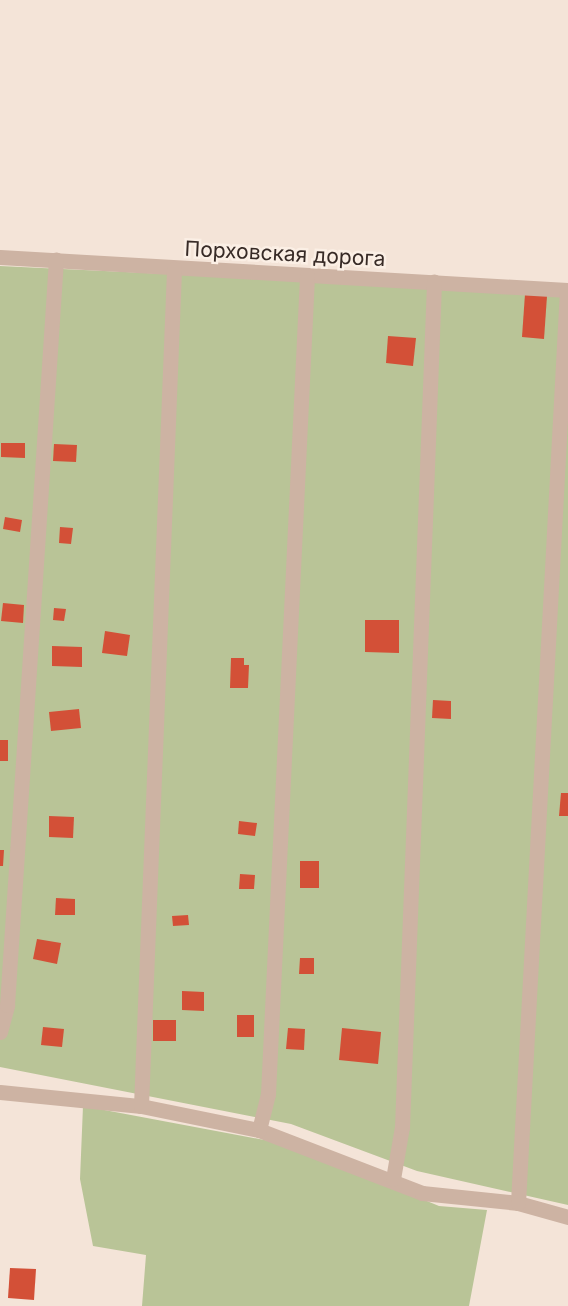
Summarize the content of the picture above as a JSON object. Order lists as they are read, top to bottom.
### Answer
{
  "streets": {
    "street": ["Порховская дорога"]
  }
}
